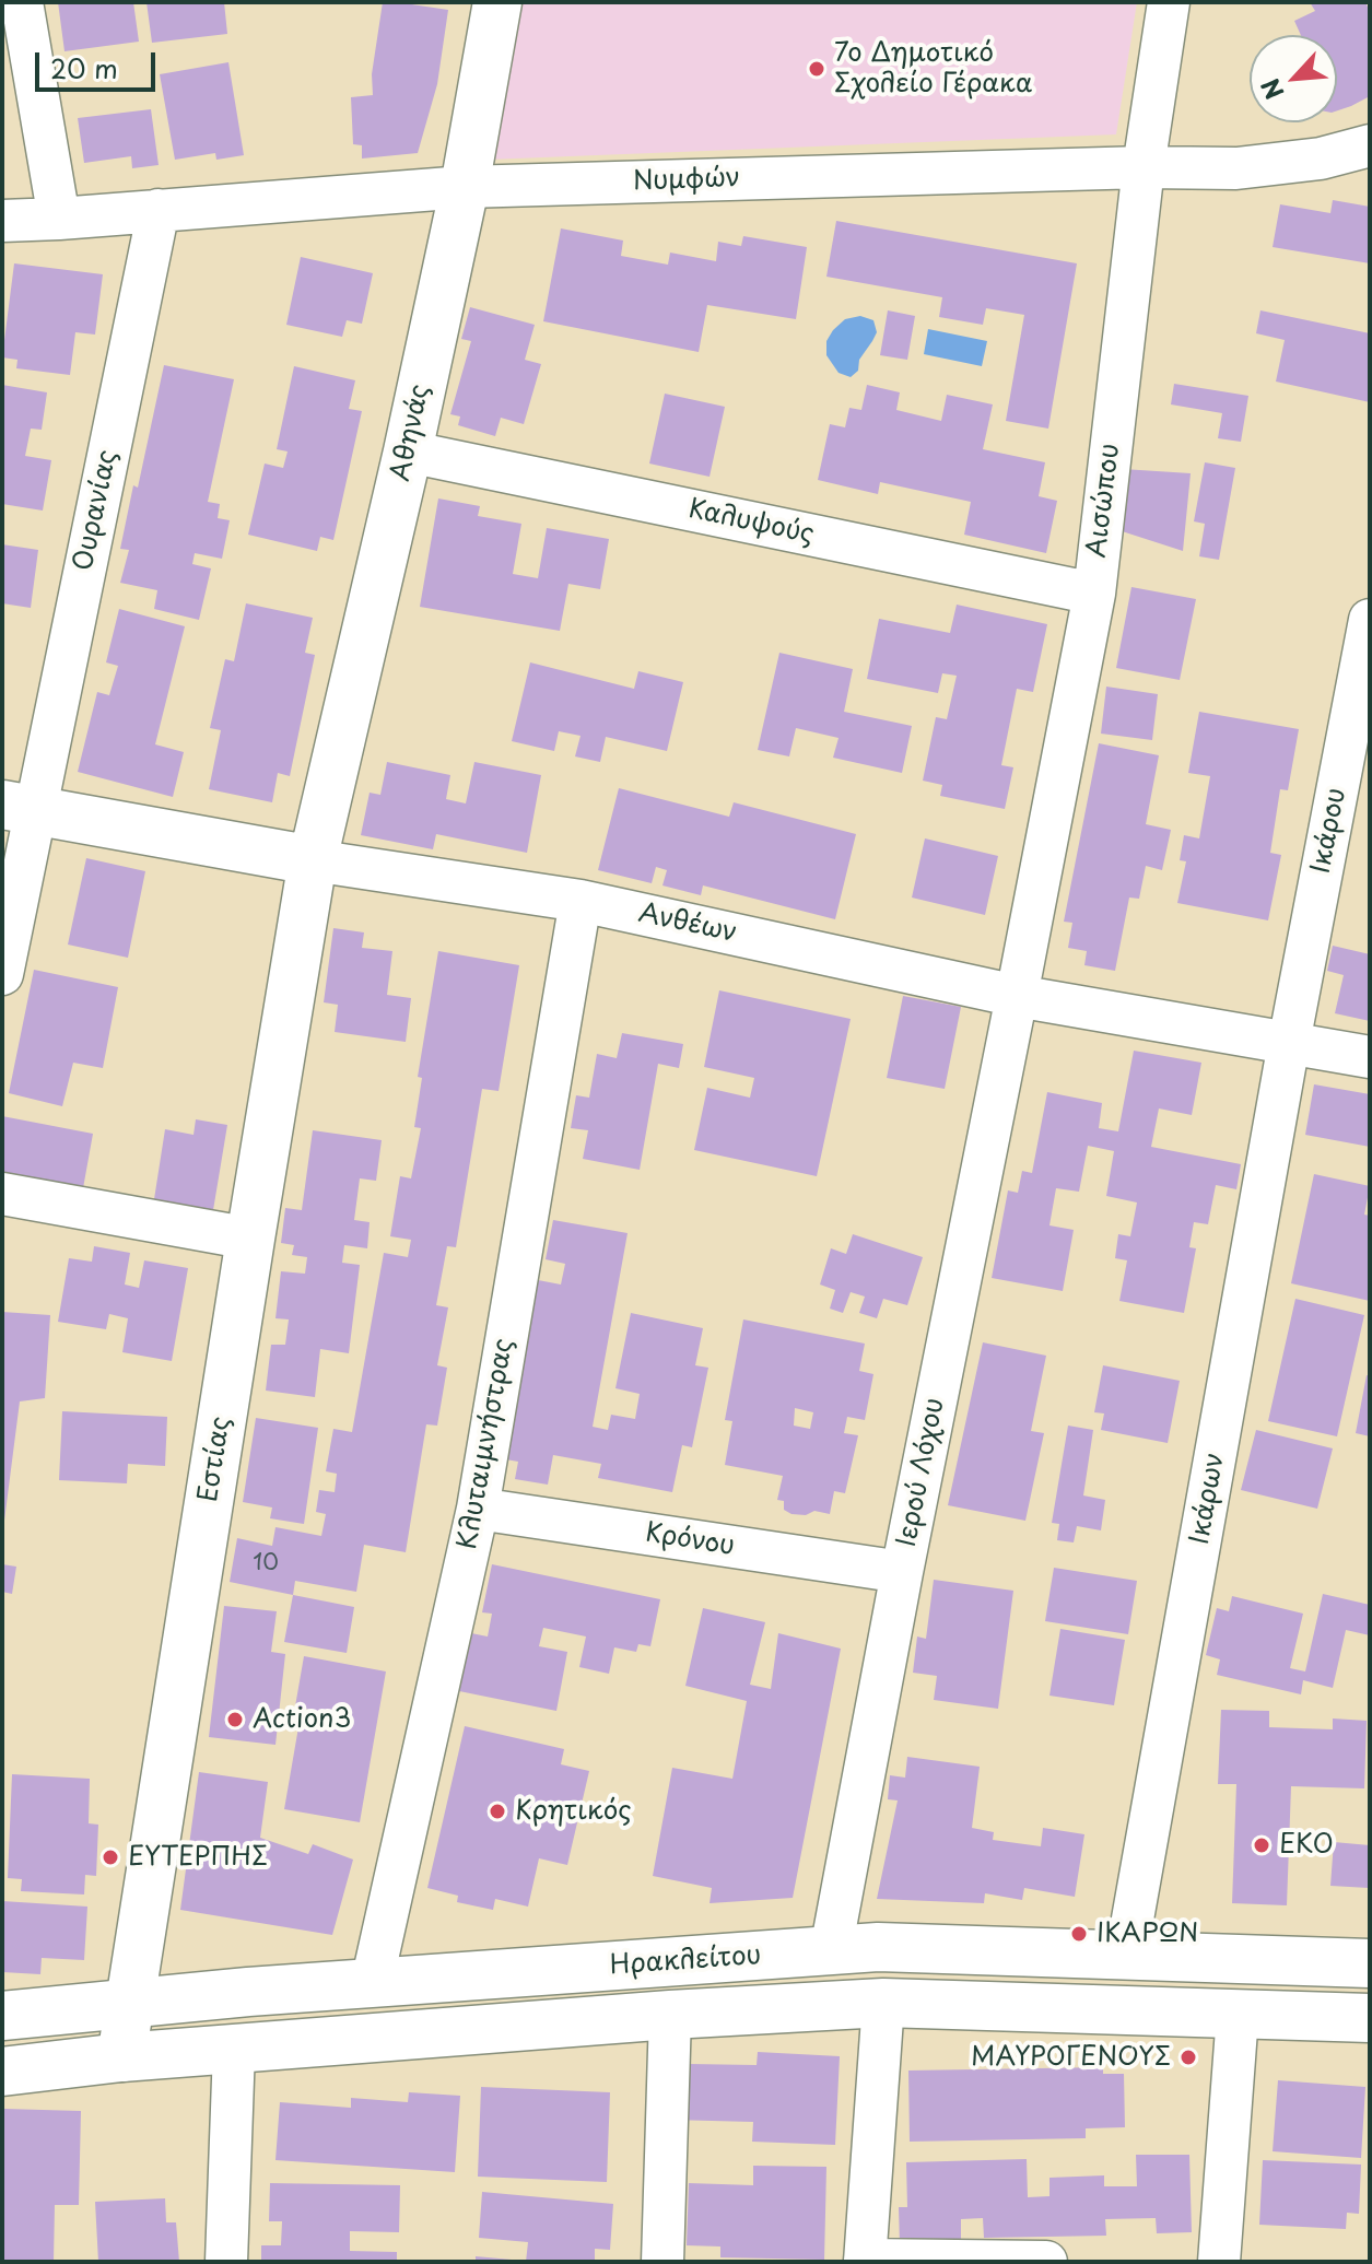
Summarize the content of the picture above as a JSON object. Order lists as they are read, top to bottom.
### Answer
{
  "streets": {
    "main road": [
      "Αθηνάς",
      "Ανθέων",
      "Εστίας",
      "Ηρακλείτου"
    ],
    "street": [
      "Νυμφών",
      "Αισώπου",
      "Ουρανίας",
      "Καλυψούς",
      "Ικάρου",
      "Κλυταιμνήστρας",
      "Ιερού Λόχου",
      "Ικάρων",
      "Κρόνου"
    ]
  },
  "crossings": [
    ["Νυμφών", "Αθηνάς"],
    ["Νυμφών", "Αισώπου"],
    ["Νυμφών", "Ουρανίας"],
    ["Αθηνάς", "Καλυψούς"],
    ["Αθηνάς", "Ανθέων"],
    ["Αθηνάς", "Εστίας"],
    ["Αισώπου", "Καλυψούς"],
    ["Αισώπου", "Ανθέων"],
    ["Αισώπου", "Ιερού Λόχου"],
    ["Ουρανίας", "Ανθέων"],
    ["Ικάρου", "Ανθέων"],
    ["Ικάρου", "Ικάρων"],
    ["Ανθέων", "Κλυταιμνήστρας"],
    ["Ανθέων", "Εστίας"],
    ["Ανθέων", "Ιερού Λόχου"],
    ["Ανθέων", "Ικάρων"],
    ["Κλυταιμνήστρας", "Κρόνου"],
    ["Κλυταιμνήστρας", "Ηρακλείτου"],
    ["Εστίας", "Ηρακλείτου"],
    ["Ιερού Λόχου", "Κρόνου"],
    ["Ιερού Λόχου", "Ηρακλείτου"],
    ["Ικάρων", "Ηρακλείτου"]
  ],
  "places": [
    "7o Δημοτικό Σχολείο Γέρακα",
    "Action3",
    "Κρητικός",
    "EKO",
    "ΕΥΤΕΡΠΗΣ",
    "ΙΚΑΡΩΝ",
    "ΜΑΥΡΟΓΕΝΟΥΣ"
  ],
  "house_numbers": ["10"],
  "scale_bar": "20 m",
  "north": "bottom left"
}
